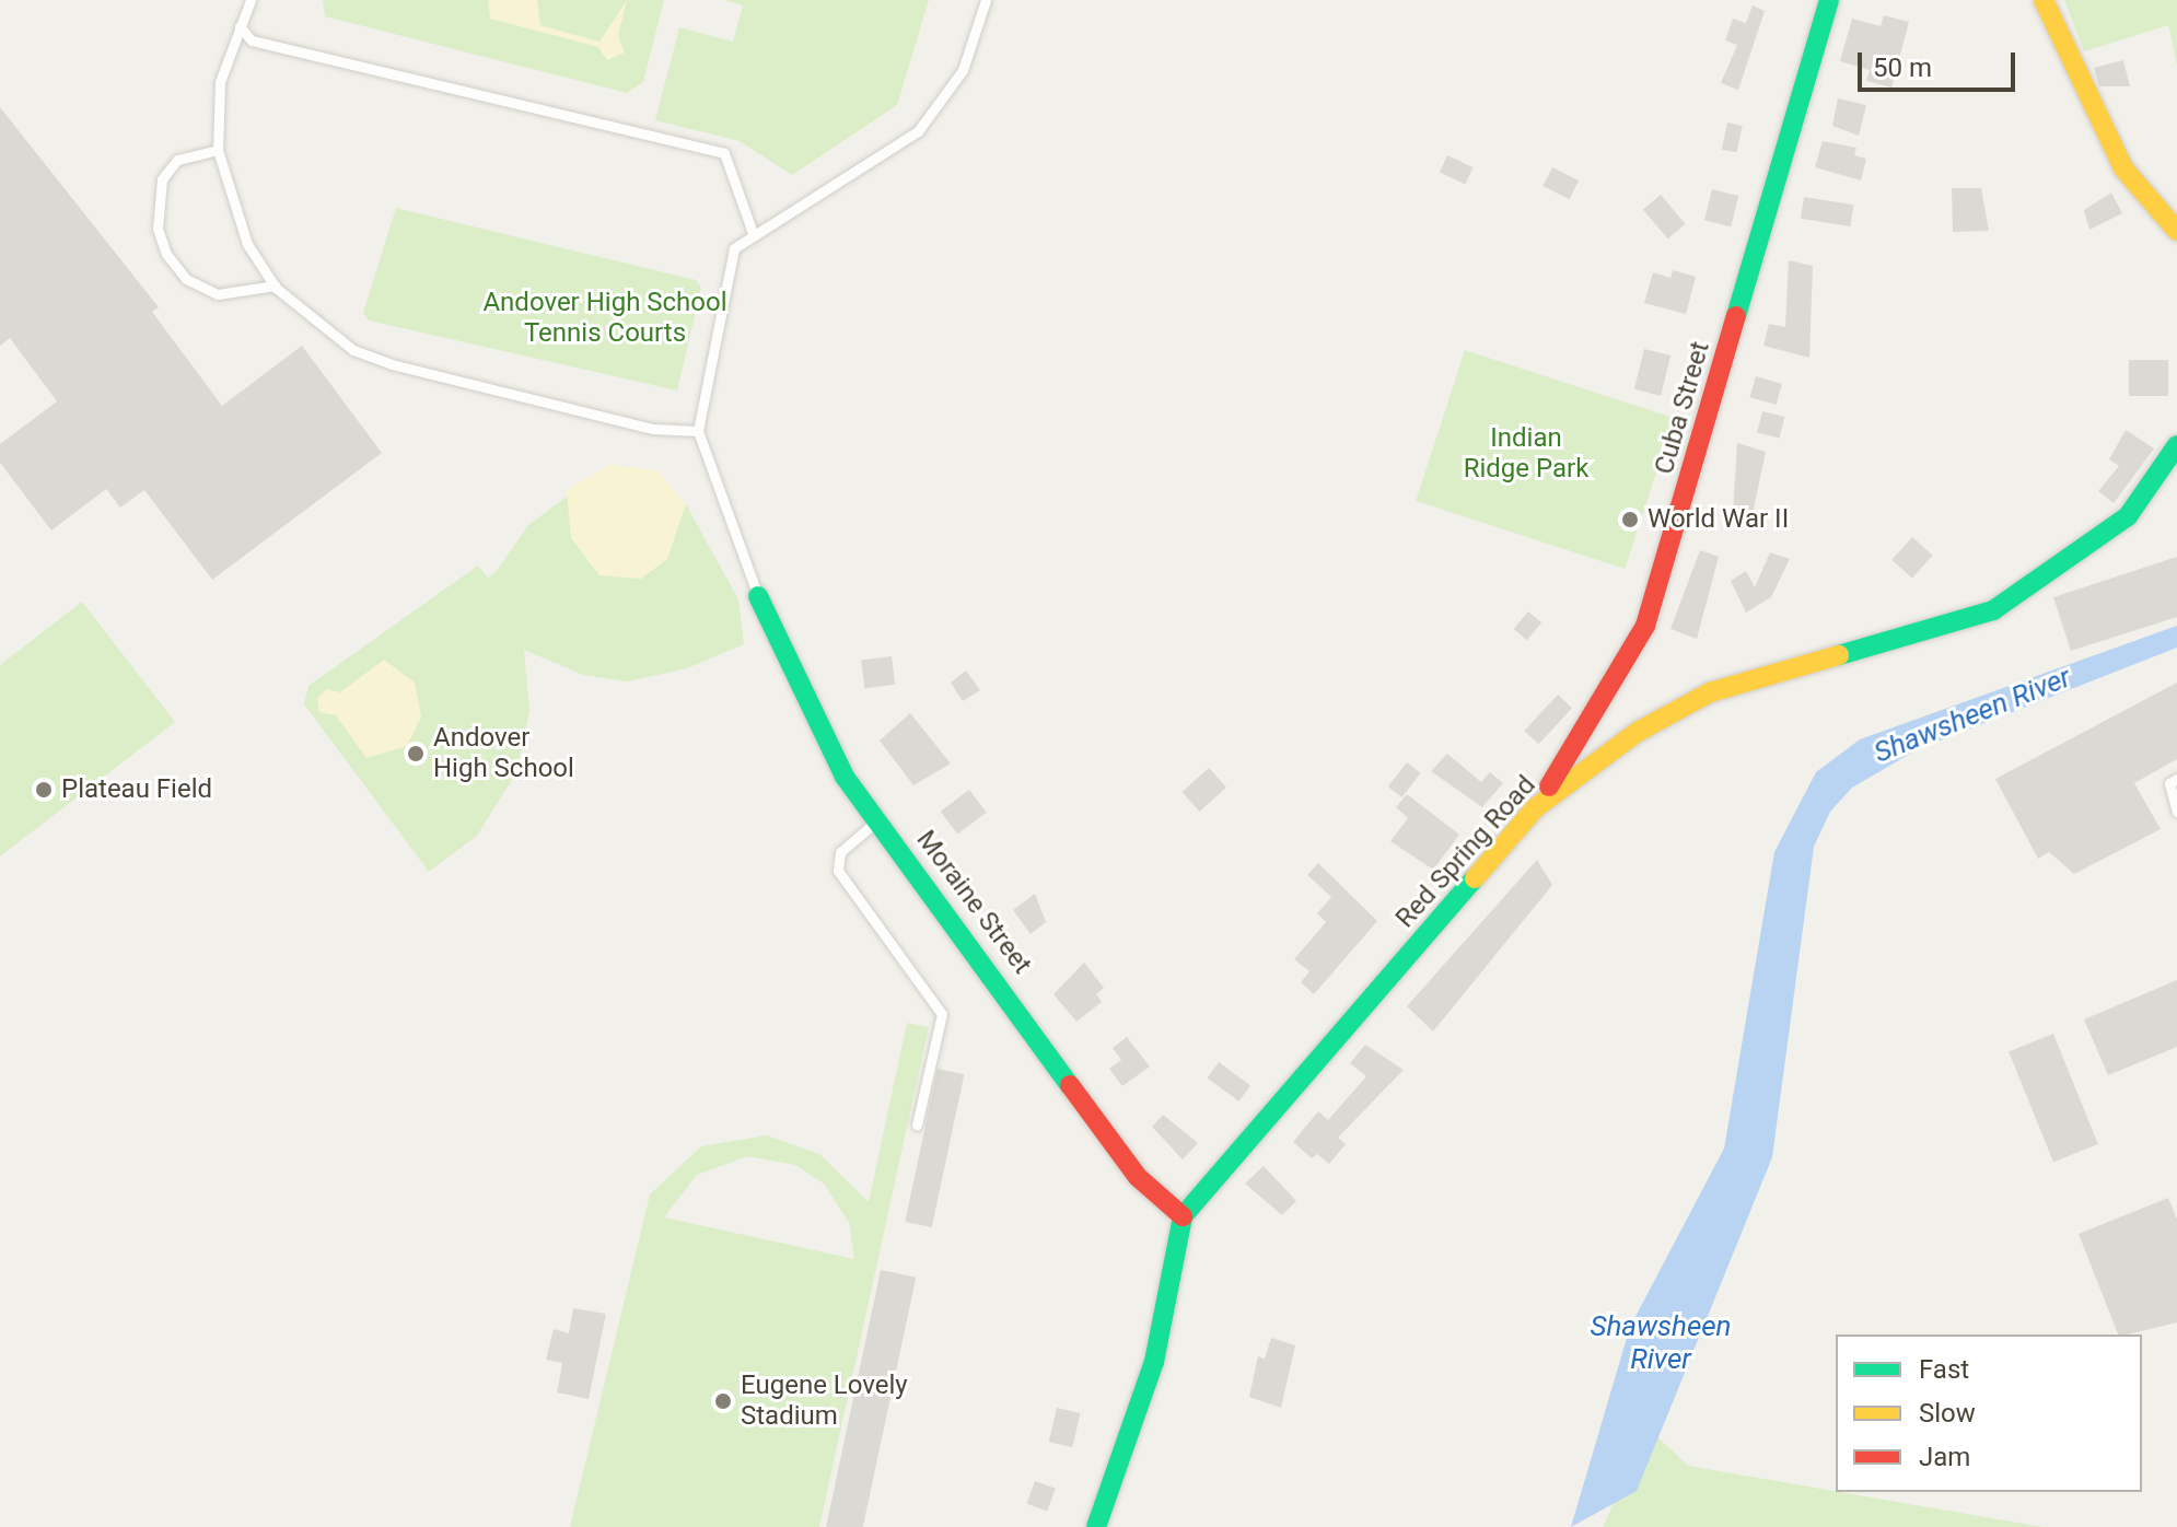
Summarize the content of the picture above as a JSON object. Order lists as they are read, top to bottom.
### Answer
{
  "streets": {
    "main road": ["Cuba Street", "Red Spring Road", "Moraine Street"]
  },
  "crossings": [
    ["Cuba Street", "Red Spring Road"],
    ["Red Spring Road", "Moraine Street"]
  ],
  "water": ["Shawsheen River"],
  "parks": ["Andover High School Tennis Courts", "Indian Ridge Park"],
  "places": [
    "World War II",
    "Andover High School",
    "Plateau Field",
    "Eugene Lovely Stadium"
  ],
  "legend": ["Fast", "Slow", "Jam"],
  "scale_bar": "50 m"
}
